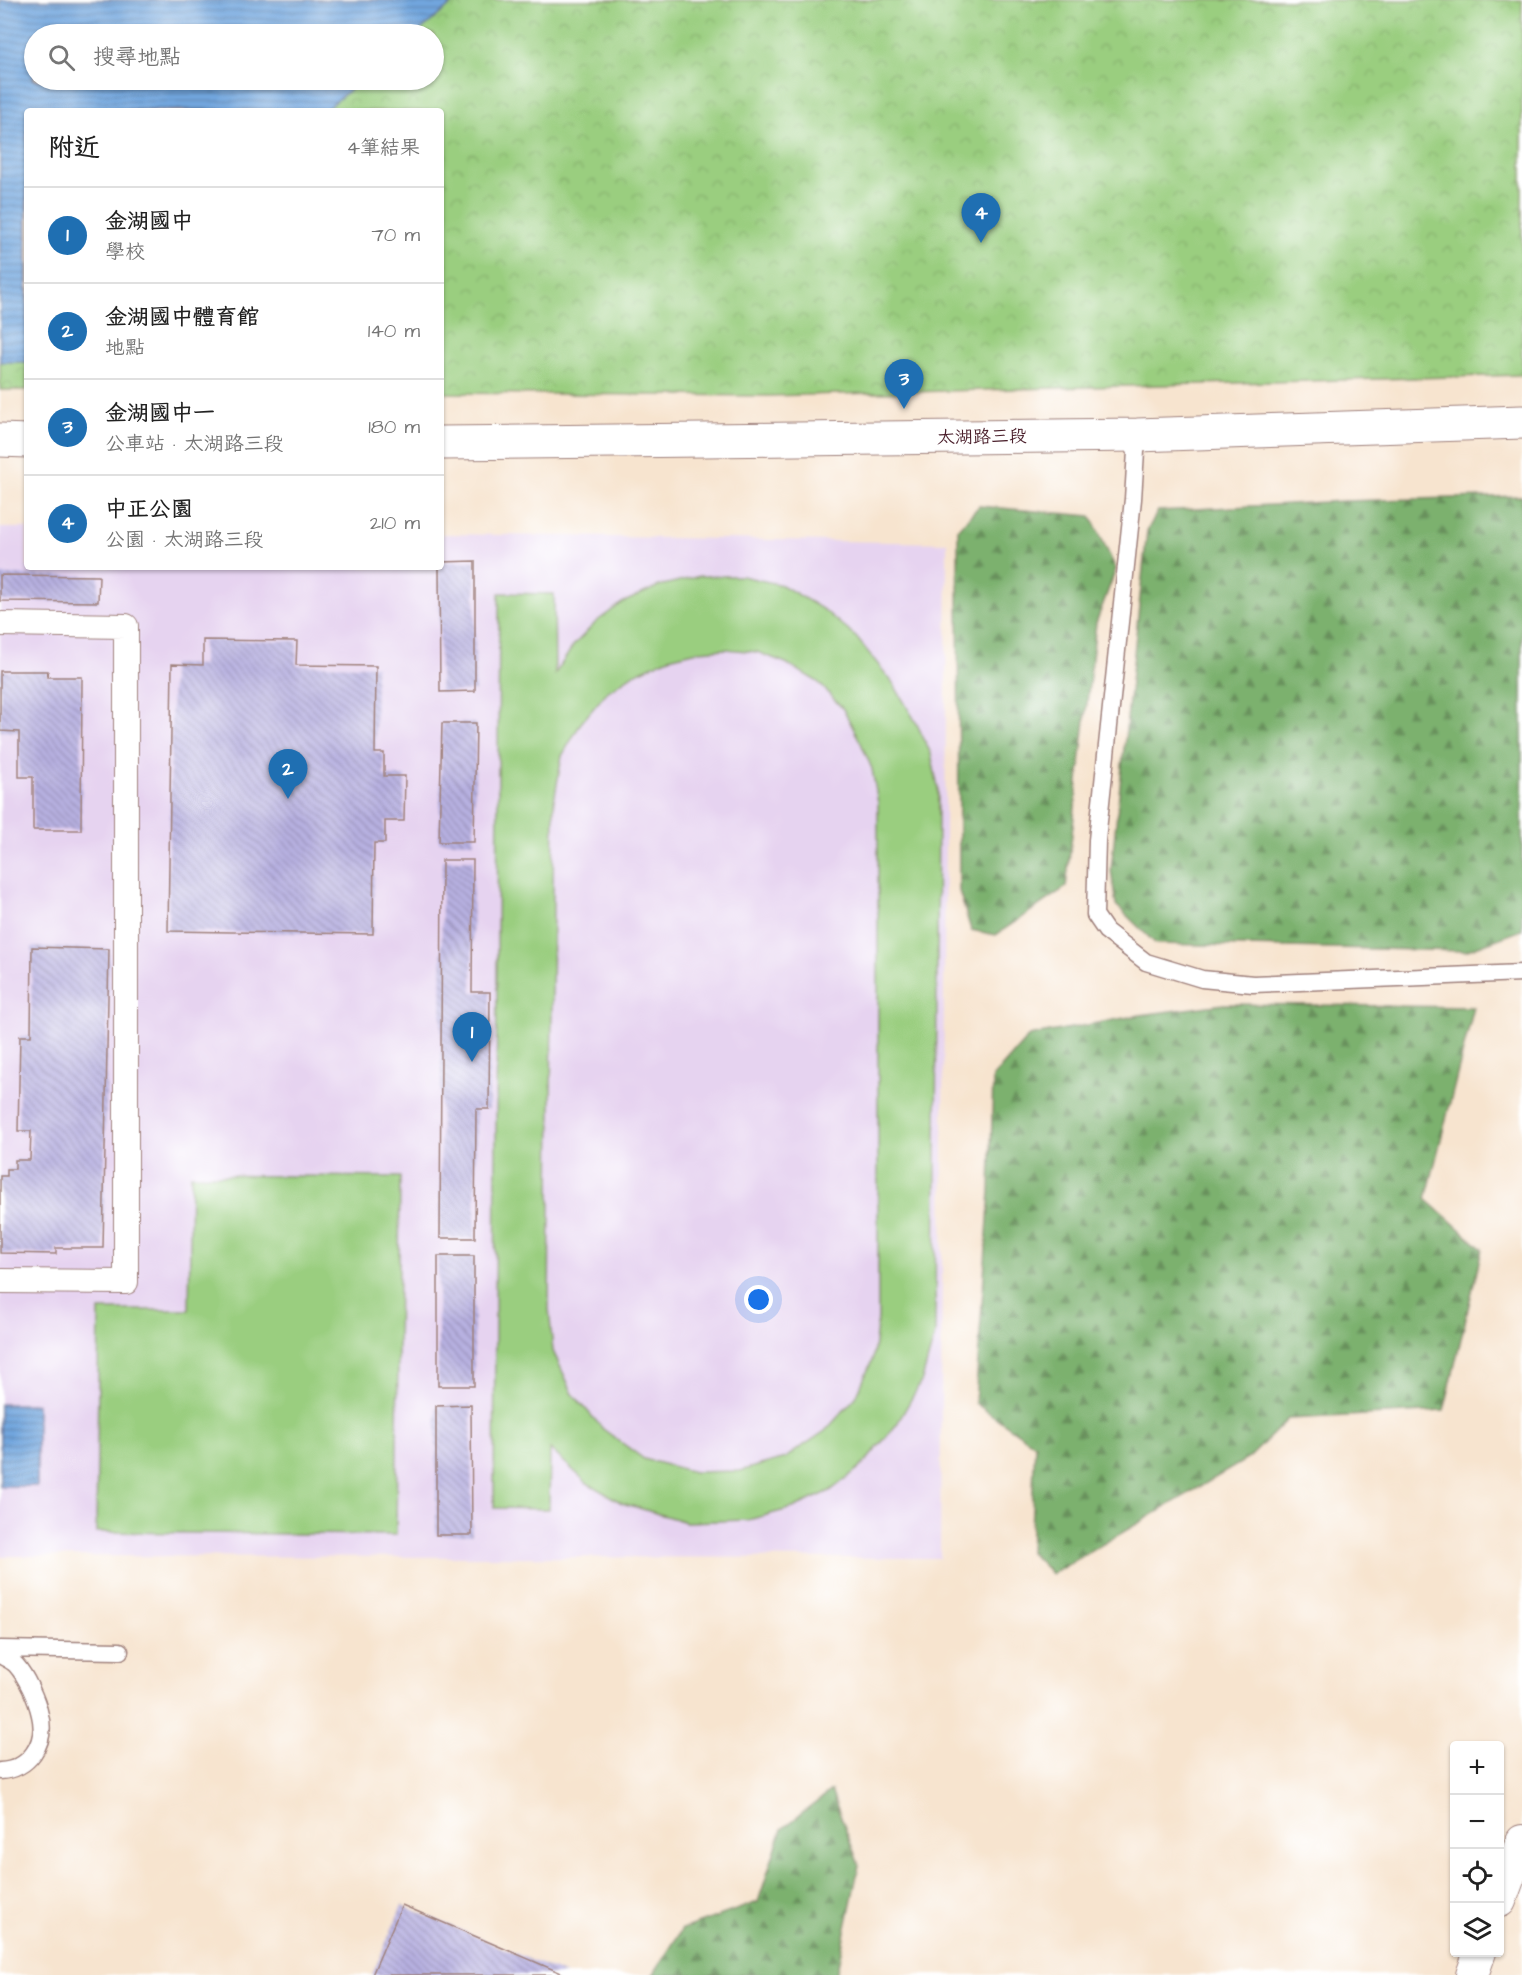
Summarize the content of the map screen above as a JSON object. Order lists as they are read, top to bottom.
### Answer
{
  "streets": {
    "street": ["太湖路三段"]
  },
  "page": {
    "search": "搜尋地點",
    "heading": ["附近", "4筆結果"],
    "list": [
      {
        "mark": "1",
        "name": "金湖國中",
        "note": "學校",
        "value": "70 m"
      },
      {
        "mark": "2",
        "name": "金湖國中體育館",
        "note": "地點",
        "value": "140 m"
      },
      {
        "mark": "3",
        "name": "金湖國中一",
        "note": "公車站 · 太湖路三段",
        "value": "180 m"
      },
      {
        "mark": "4",
        "name": "中正公園",
        "note": "公園 · 太湖路三段",
        "value": "210 m"
      }
    ],
    "pins": [
      "4",
      "3",
      "2",
      "1"
    ],
    "map_buttons": ["+", "−"]
  }
}
